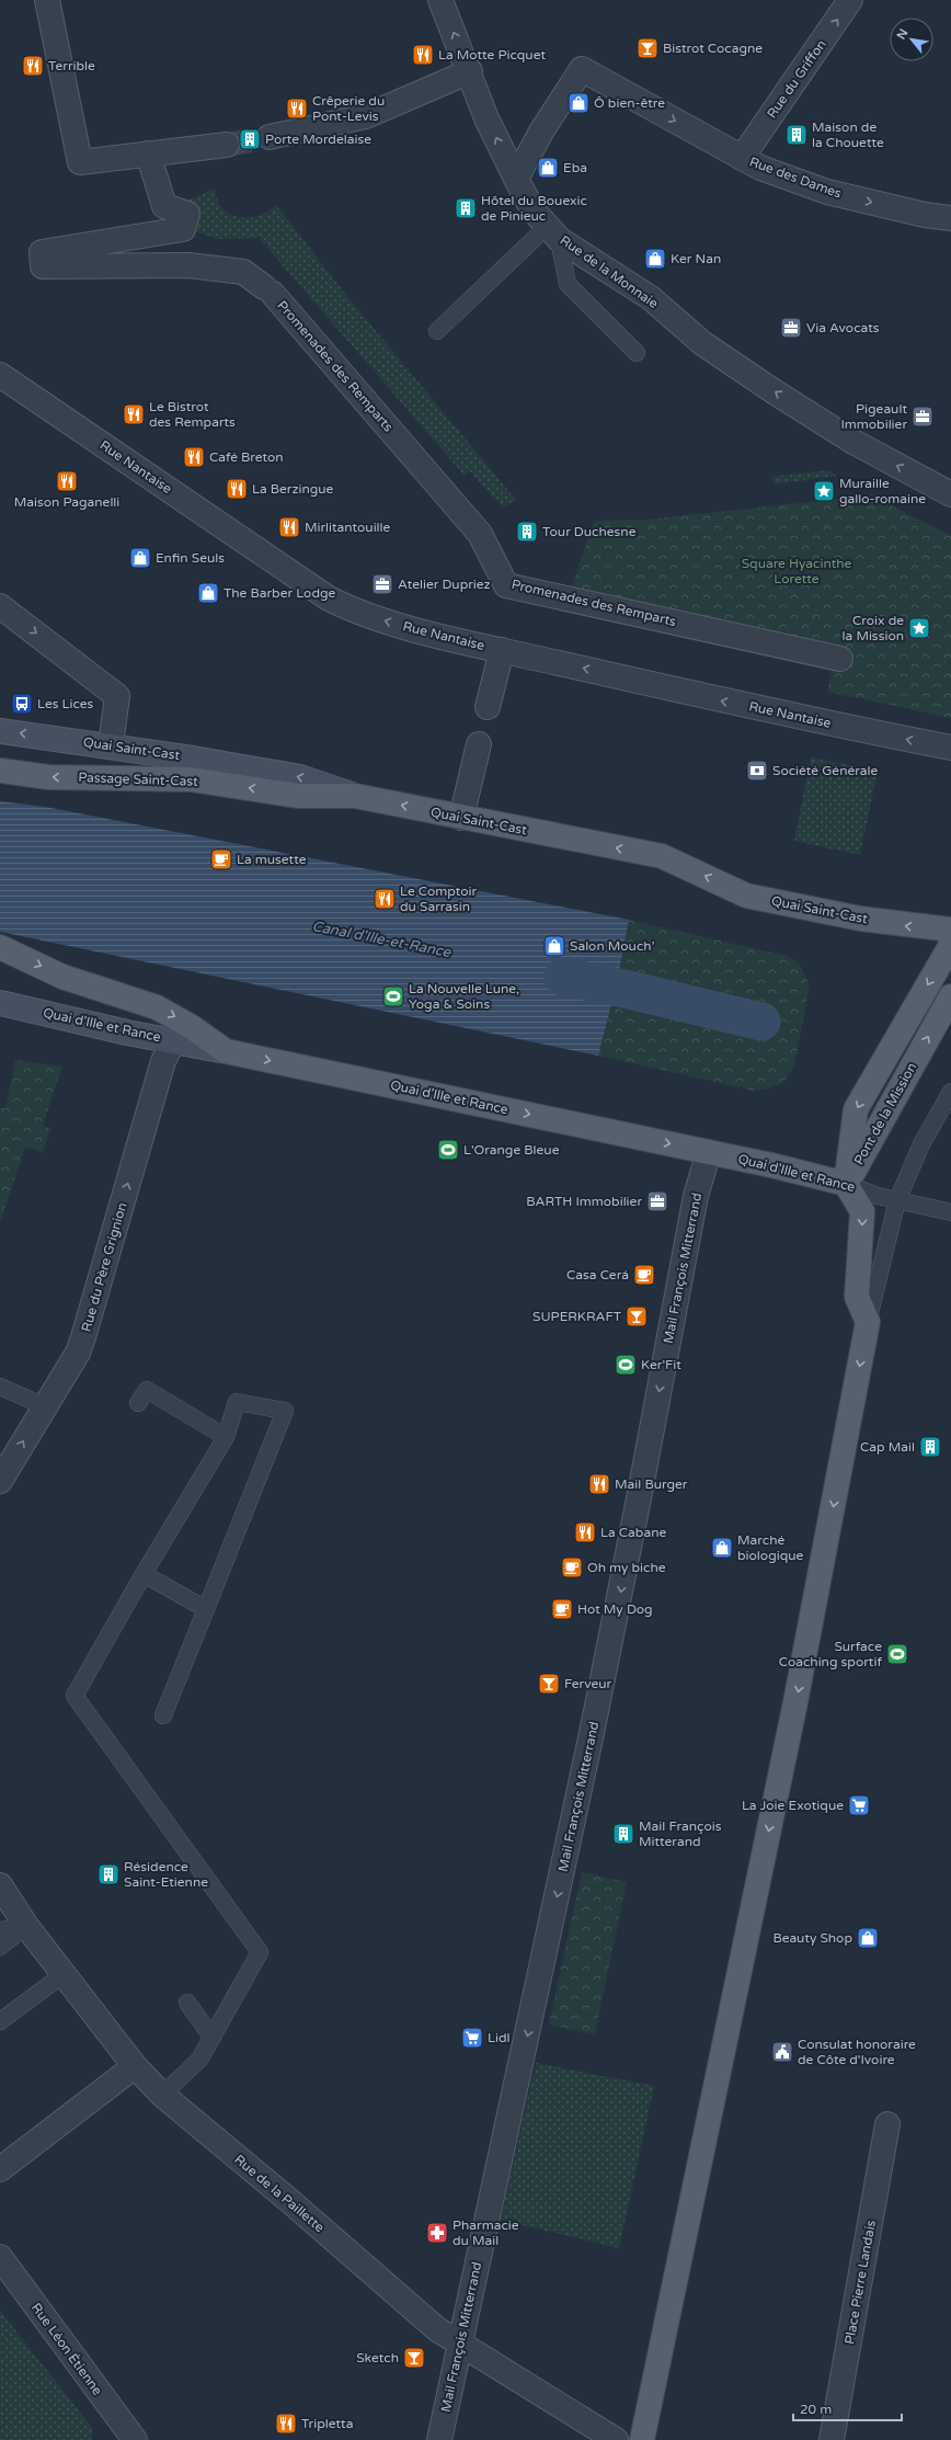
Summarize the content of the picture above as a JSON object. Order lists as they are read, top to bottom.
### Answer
{
  "streets": {
    "main road": [
      "Quai Saint-Cast",
      "Passage Saint-Cast",
      "Quai d'Ille et Rance",
      "Pont de la Mission"
    ],
    "street": [
      "Rue du Griffon",
      "Rue des Dames",
      "Rue de la Monnaie",
      "Promenades des Remparts",
      "Rue Nantaise",
      "Rue du Père Grignion",
      "Mail François Mitterrand",
      "Rue de la Paillette",
      "Place Pierre Landais",
      "Rue Léon Étienne"
    ]
  },
  "crossings": [
    ["Rue du Griffon", "Rue des Dames"],
    ["Rue des Dames", "Rue de la Monnaie"],
    ["Quai Saint-Cast", "Passage Saint-Cast"],
    ["Quai d'Ille et Rance", "Pont de la Mission"],
    ["Quai d'Ille et Rance", "Rue du Père Grignion"],
    ["Quai d'Ille et Rance", "Mail François Mitterrand"],
    ["Mail François Mitterrand", "Rue de la Paillette"]
  ],
  "one_way": [
    "Rue du Griffon",
    "Rue des Dames",
    "Rue de la Monnaie",
    "Rue Nantaise",
    "Quai Saint-Cast",
    "Quai d'Ille et Rance",
    "Rue du Père Grignion",
    "Mail François Mitterrand"
  ],
  "water": ["Canal d'Ille-et-Rance"],
  "parks": ["Square Hyacinthe Lorette"],
  "places": {
    "bar": [
      "Bistrot Cocagne",
      "SUPERKRAFT",
      "Ferveur",
      "Sketch"
    ],
    "restaurant": [
      "La Motte Picquet",
      "Terrible",
      "Crêperie du Pont-Levis",
      "Le Bistrot des Remparts",
      "Café Breton",
      "Maison Paganelli",
      "La Berzingue",
      "Mirlitantouille",
      "Le Comptoir du Sarrasin",
      "Mail Burger",
      "La Cabane",
      "Tripletta"
    ],
    "shop": [
      "Ô bien-être",
      "Eba",
      "Ker Nan",
      "Enfin Seuls",
      "The Barber Lodge",
      "Salon Mouch’",
      "Marché biologique",
      "Beauty Shop"
    ],
    "building": [
      "Maison de la Chouette",
      "Porte Mordelaise",
      "Hôtel du Bouexic de Pinieuc",
      "Tour Duchesne",
      "Cap Mail",
      "Mail François Mitterand",
      "Résidence Saint-Etienne"
    ],
    "office": [
      "Via Avocats",
      "Pigeault Immobilier",
      "Atelier Dupriez",
      "BARTH Immobilier"
    ],
    "place": ["Muraille gallo-romaine", "Croix de la Mission"],
    "bus stop": ["Les Lices"],
    "bank": ["Société Générale"],
    "cafe": [
      "La musette",
      "Casa Cerá",
      "Oh my biche",
      "Hot My Dog"
    ],
    "sports": [
      "La Nouvelle Lune, Yoga & Soins",
      "L'Orange Bleue",
      "Ker'Fit",
      "Surface Coaching sportif"
    ],
    "supermarket": ["La Joie Exotique", "Lidl"],
    "public building": ["Consulat honoraire de Côte d'Ivoire"],
    "pharmacy": ["Pharmacie du Mail"]
  },
  "scale_bar": "20 m",
  "north": "top left"
}
